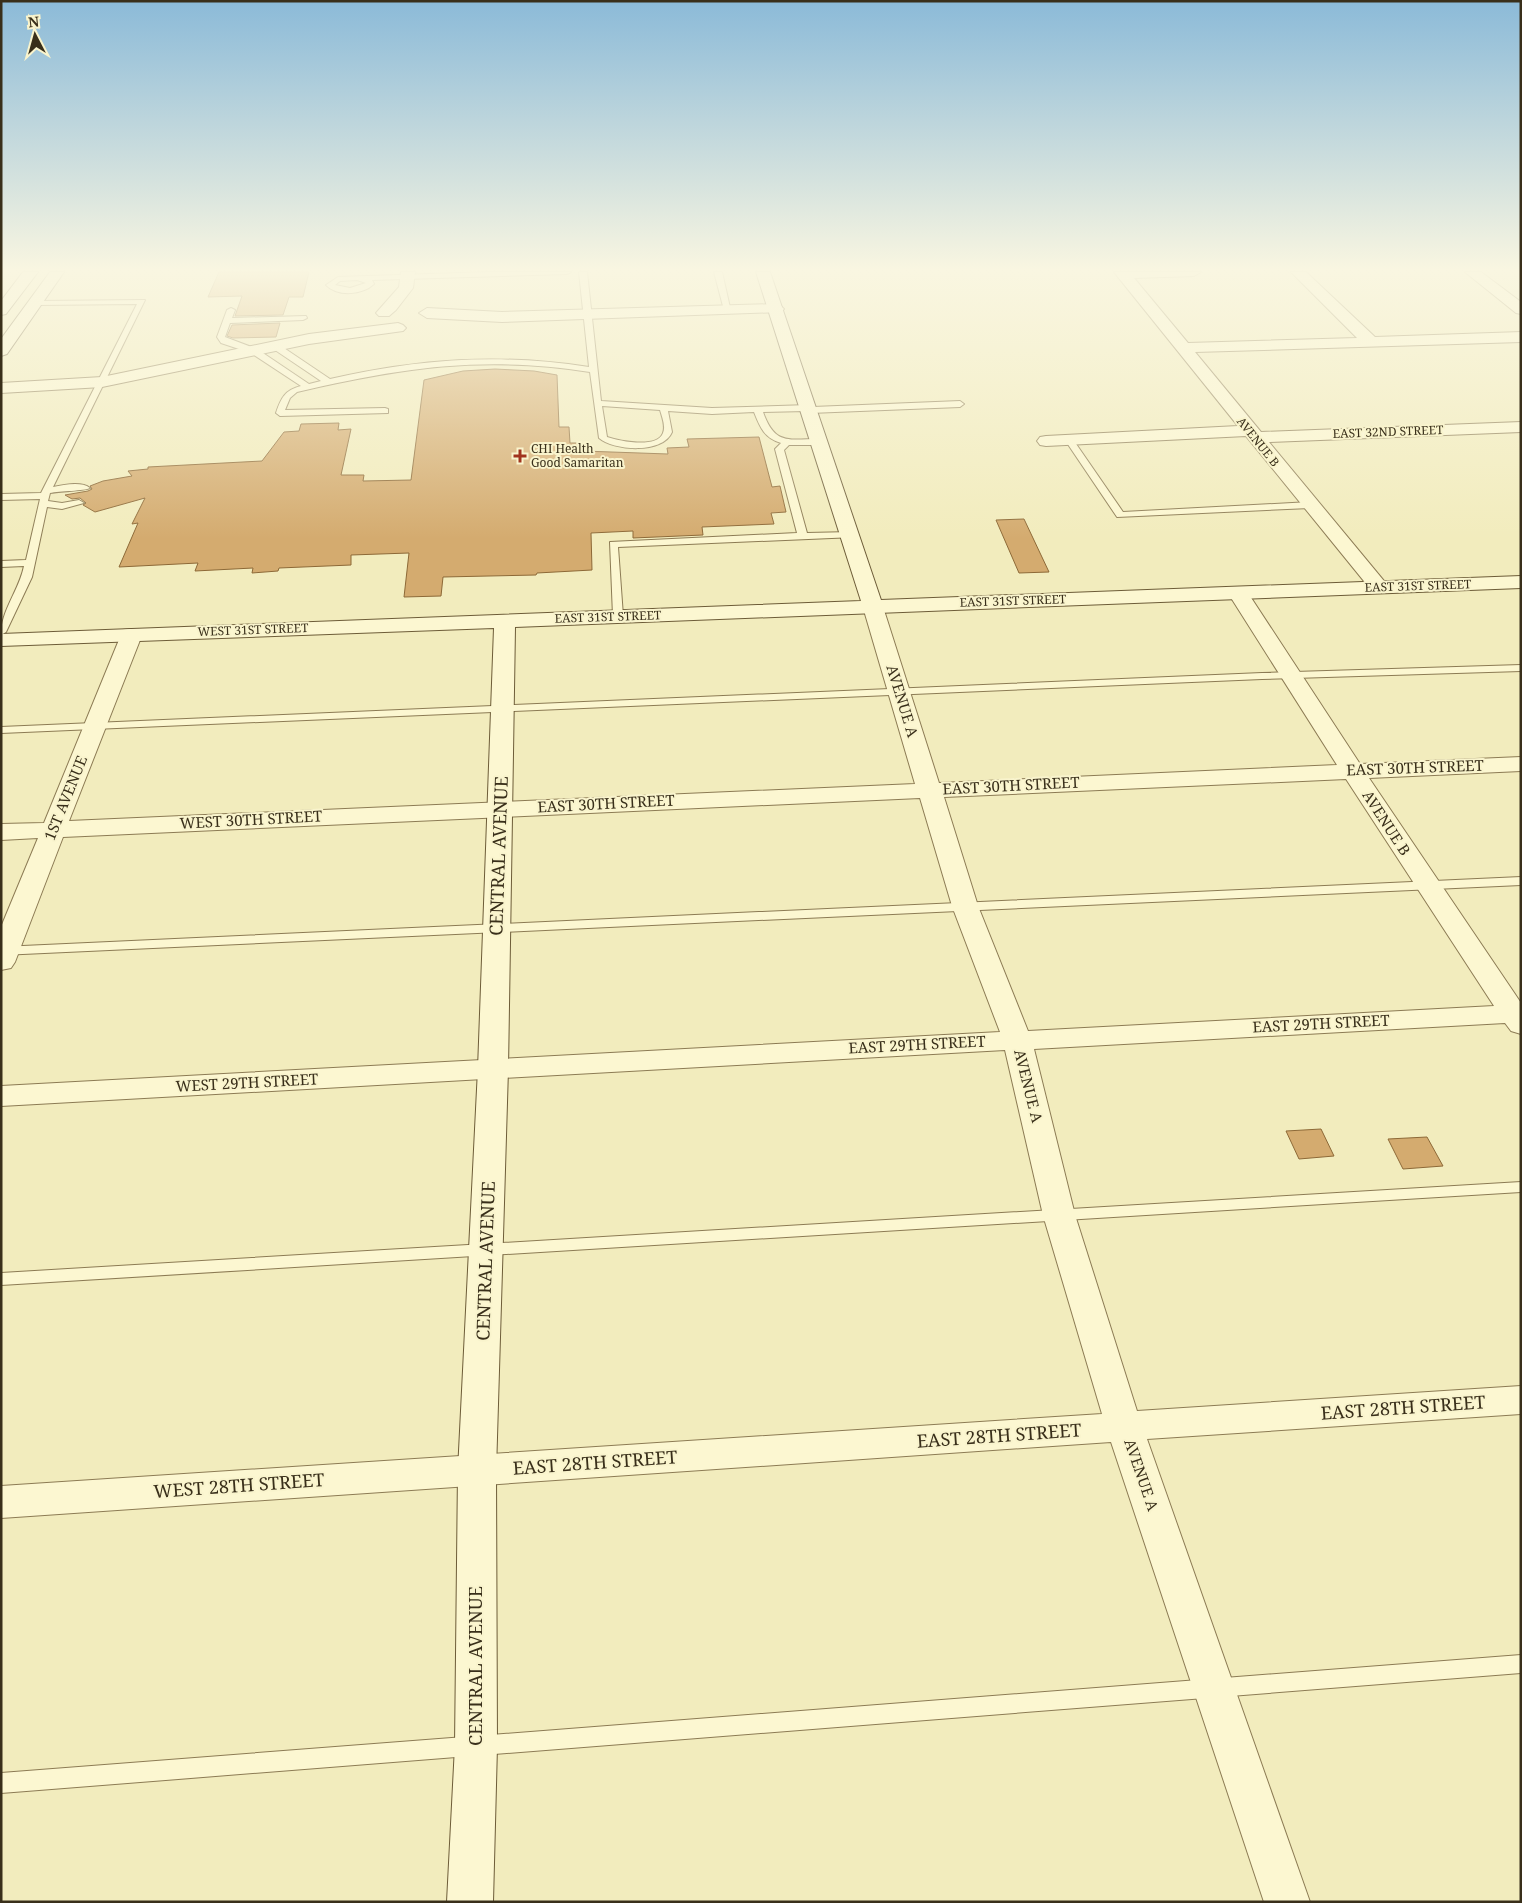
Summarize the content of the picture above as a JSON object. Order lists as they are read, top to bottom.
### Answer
{
  "streets": {
    "street": [
      "EAST 32ND STREET",
      "AVENUE B",
      "EAST 31ST STREET",
      "WEST 31ST STREET",
      "AVENUE A",
      "EAST 30TH STREET",
      "1ST AVENUE",
      "WEST 30TH STREET",
      "CENTRAL AVENUE",
      "EAST 29TH STREET",
      "WEST 29TH STREET",
      "EAST 28TH STREET",
      "WEST 28TH STREET"
    ]
  },
  "crossings": [
    ["EAST 32ND STREET", "AVENUE B"],
    ["AVENUE B", "EAST 31ST STREET"],
    ["AVENUE B", "EAST 30TH STREET"],
    ["AVENUE B", "EAST 29TH STREET"],
    ["EAST 31ST STREET", "WEST 31ST STREET"],
    ["EAST 31ST STREET", "AVENUE A"],
    ["EAST 31ST STREET", "CENTRAL AVENUE"],
    ["WEST 31ST STREET", "1ST AVENUE"],
    ["WEST 31ST STREET", "CENTRAL AVENUE"],
    ["AVENUE A", "EAST 30TH STREET"],
    ["AVENUE A", "EAST 29TH STREET"],
    ["AVENUE A", "EAST 28TH STREET"],
    ["EAST 30TH STREET", "WEST 30TH STREET"],
    ["EAST 30TH STREET", "CENTRAL AVENUE"],
    ["1ST AVENUE", "WEST 30TH STREET"],
    ["WEST 30TH STREET", "CENTRAL AVENUE"],
    ["CENTRAL AVENUE", "EAST 29TH STREET"],
    ["CENTRAL AVENUE", "WEST 29TH STREET"],
    ["CENTRAL AVENUE", "EAST 28TH STREET"],
    ["CENTRAL AVENUE", "WEST 28TH STREET"],
    ["EAST 29TH STREET", "WEST 29TH STREET"],
    ["EAST 28TH STREET", "WEST 28TH STREET"]
  ],
  "places": {
    "health": ["CHI Health Good Samaritan"]
  },
  "north": "top"
}
